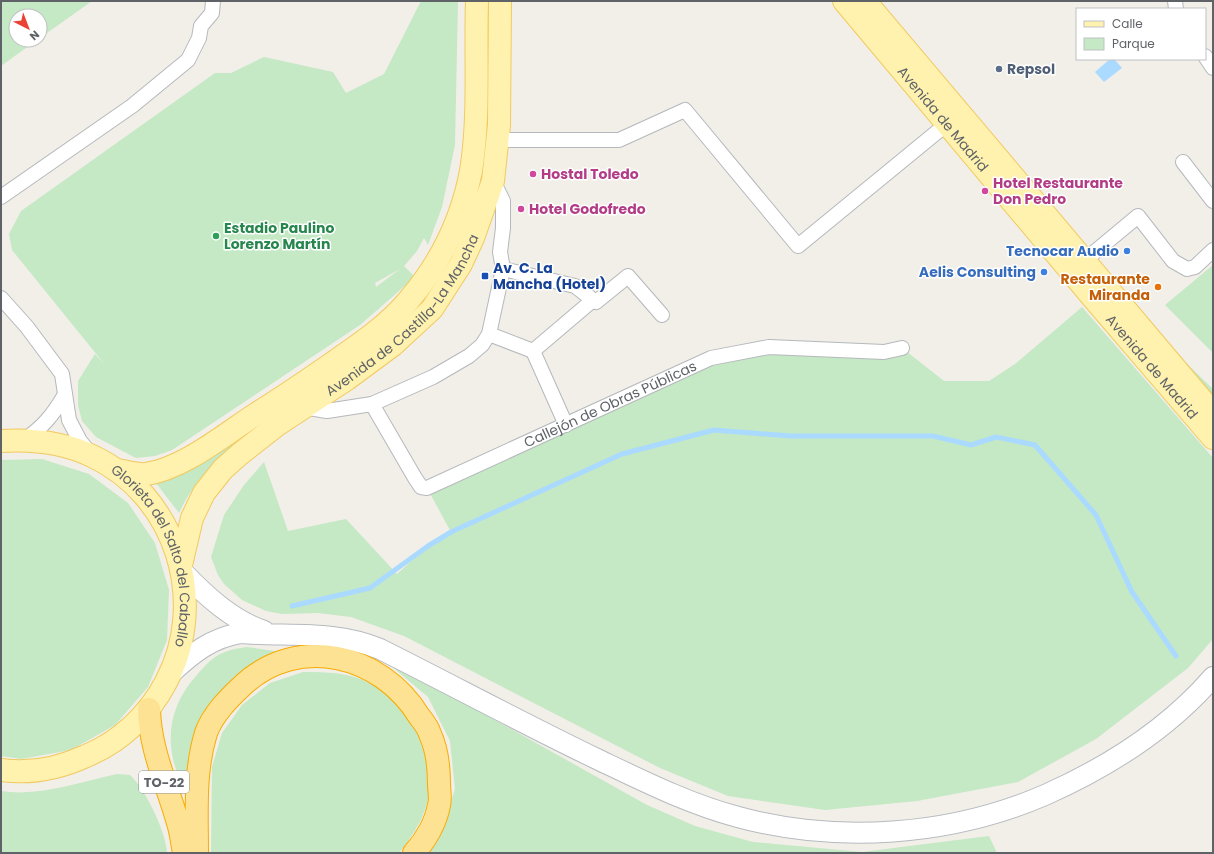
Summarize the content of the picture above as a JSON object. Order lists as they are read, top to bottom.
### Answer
{
  "streets": {
    "highway": ["TO-22"],
    "main road": ["Avenida de Madrid", "Avenida de Castilla-La Mancha", "Glorieta del Salto del Caballo"],
    "street": ["Callejón de Obras Públicas"]
  },
  "crossings": [
    ["Avenida de Castilla-La Mancha", "Glorieta del Salto del Caballo"],
    ["Glorieta del Salto del Caballo", "TO-22"]
  ],
  "places": {
    "other": [
      "Repsol",
      "Hostal Toledo",
      "Hotel Restaurante Don Pedro",
      "Hotel Godofredo",
      "Estadio Paulino Lorenzo Martín",
      "Tecnocar Audio",
      "Aelis Consulting",
      "Restaurante Miranda"
    ],
    "transit": ["Av. C. La Mancha (Hotel)"]
  },
  "legend": ["Calle", "Parque"],
  "north": "bottom right"
}
